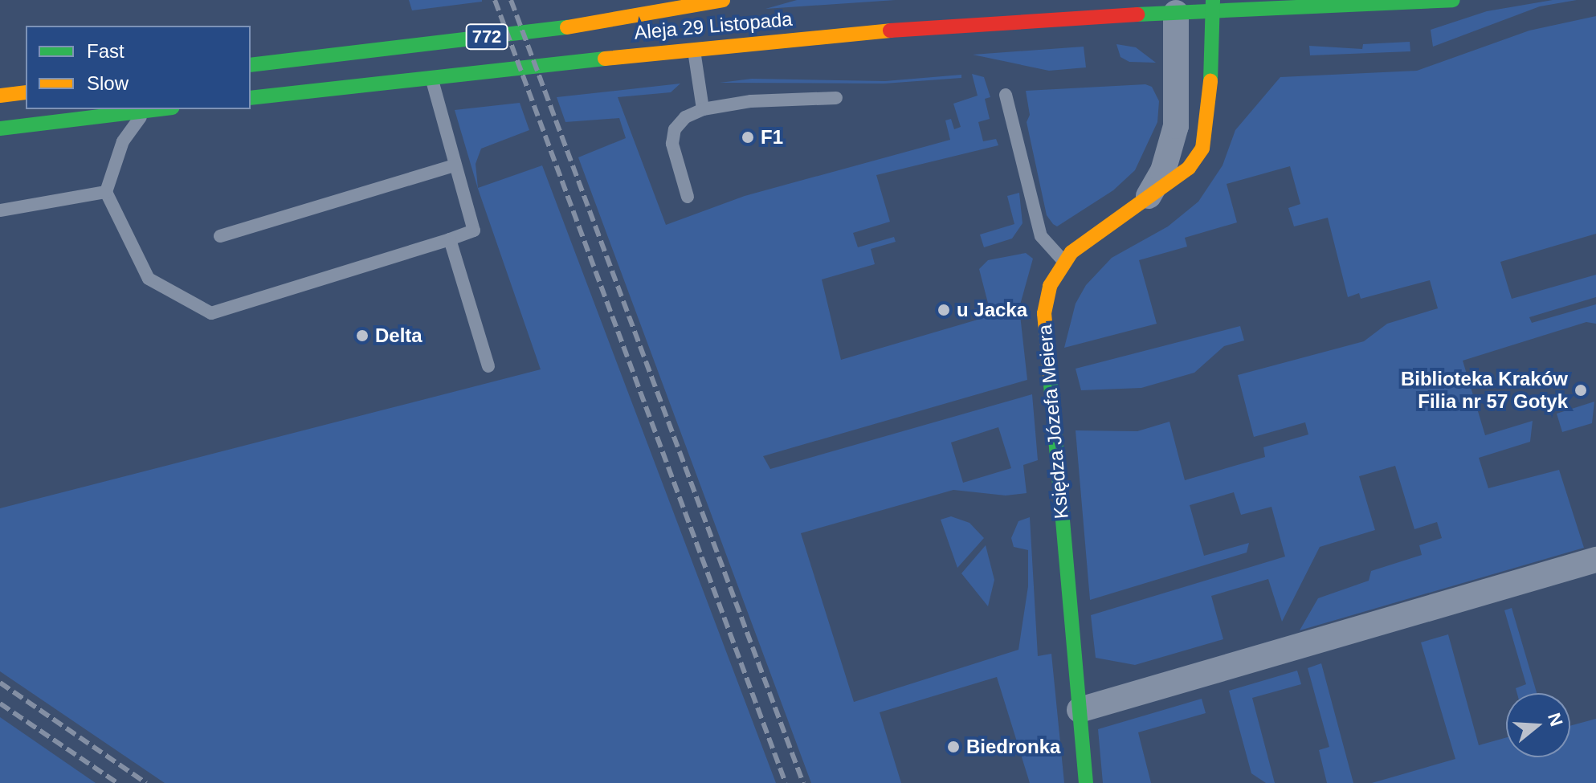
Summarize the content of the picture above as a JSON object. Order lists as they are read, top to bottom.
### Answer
{
  "streets": {
    "main road": ["Aleja 29 Listopada", "772", "Księdza Józefa Meiera"]
  },
  "crossings": [
    ["Aleja 29 Listopada", "Księdza Józefa Meiera"]
  ],
  "places": [
    "F1",
    "u Jacka",
    "Delta",
    "Biblioteka Kraków Filia nr 57 Gotyk",
    "Biedronka"
  ],
  "legend": ["Fast", "Slow"],
  "north": "right"
}
